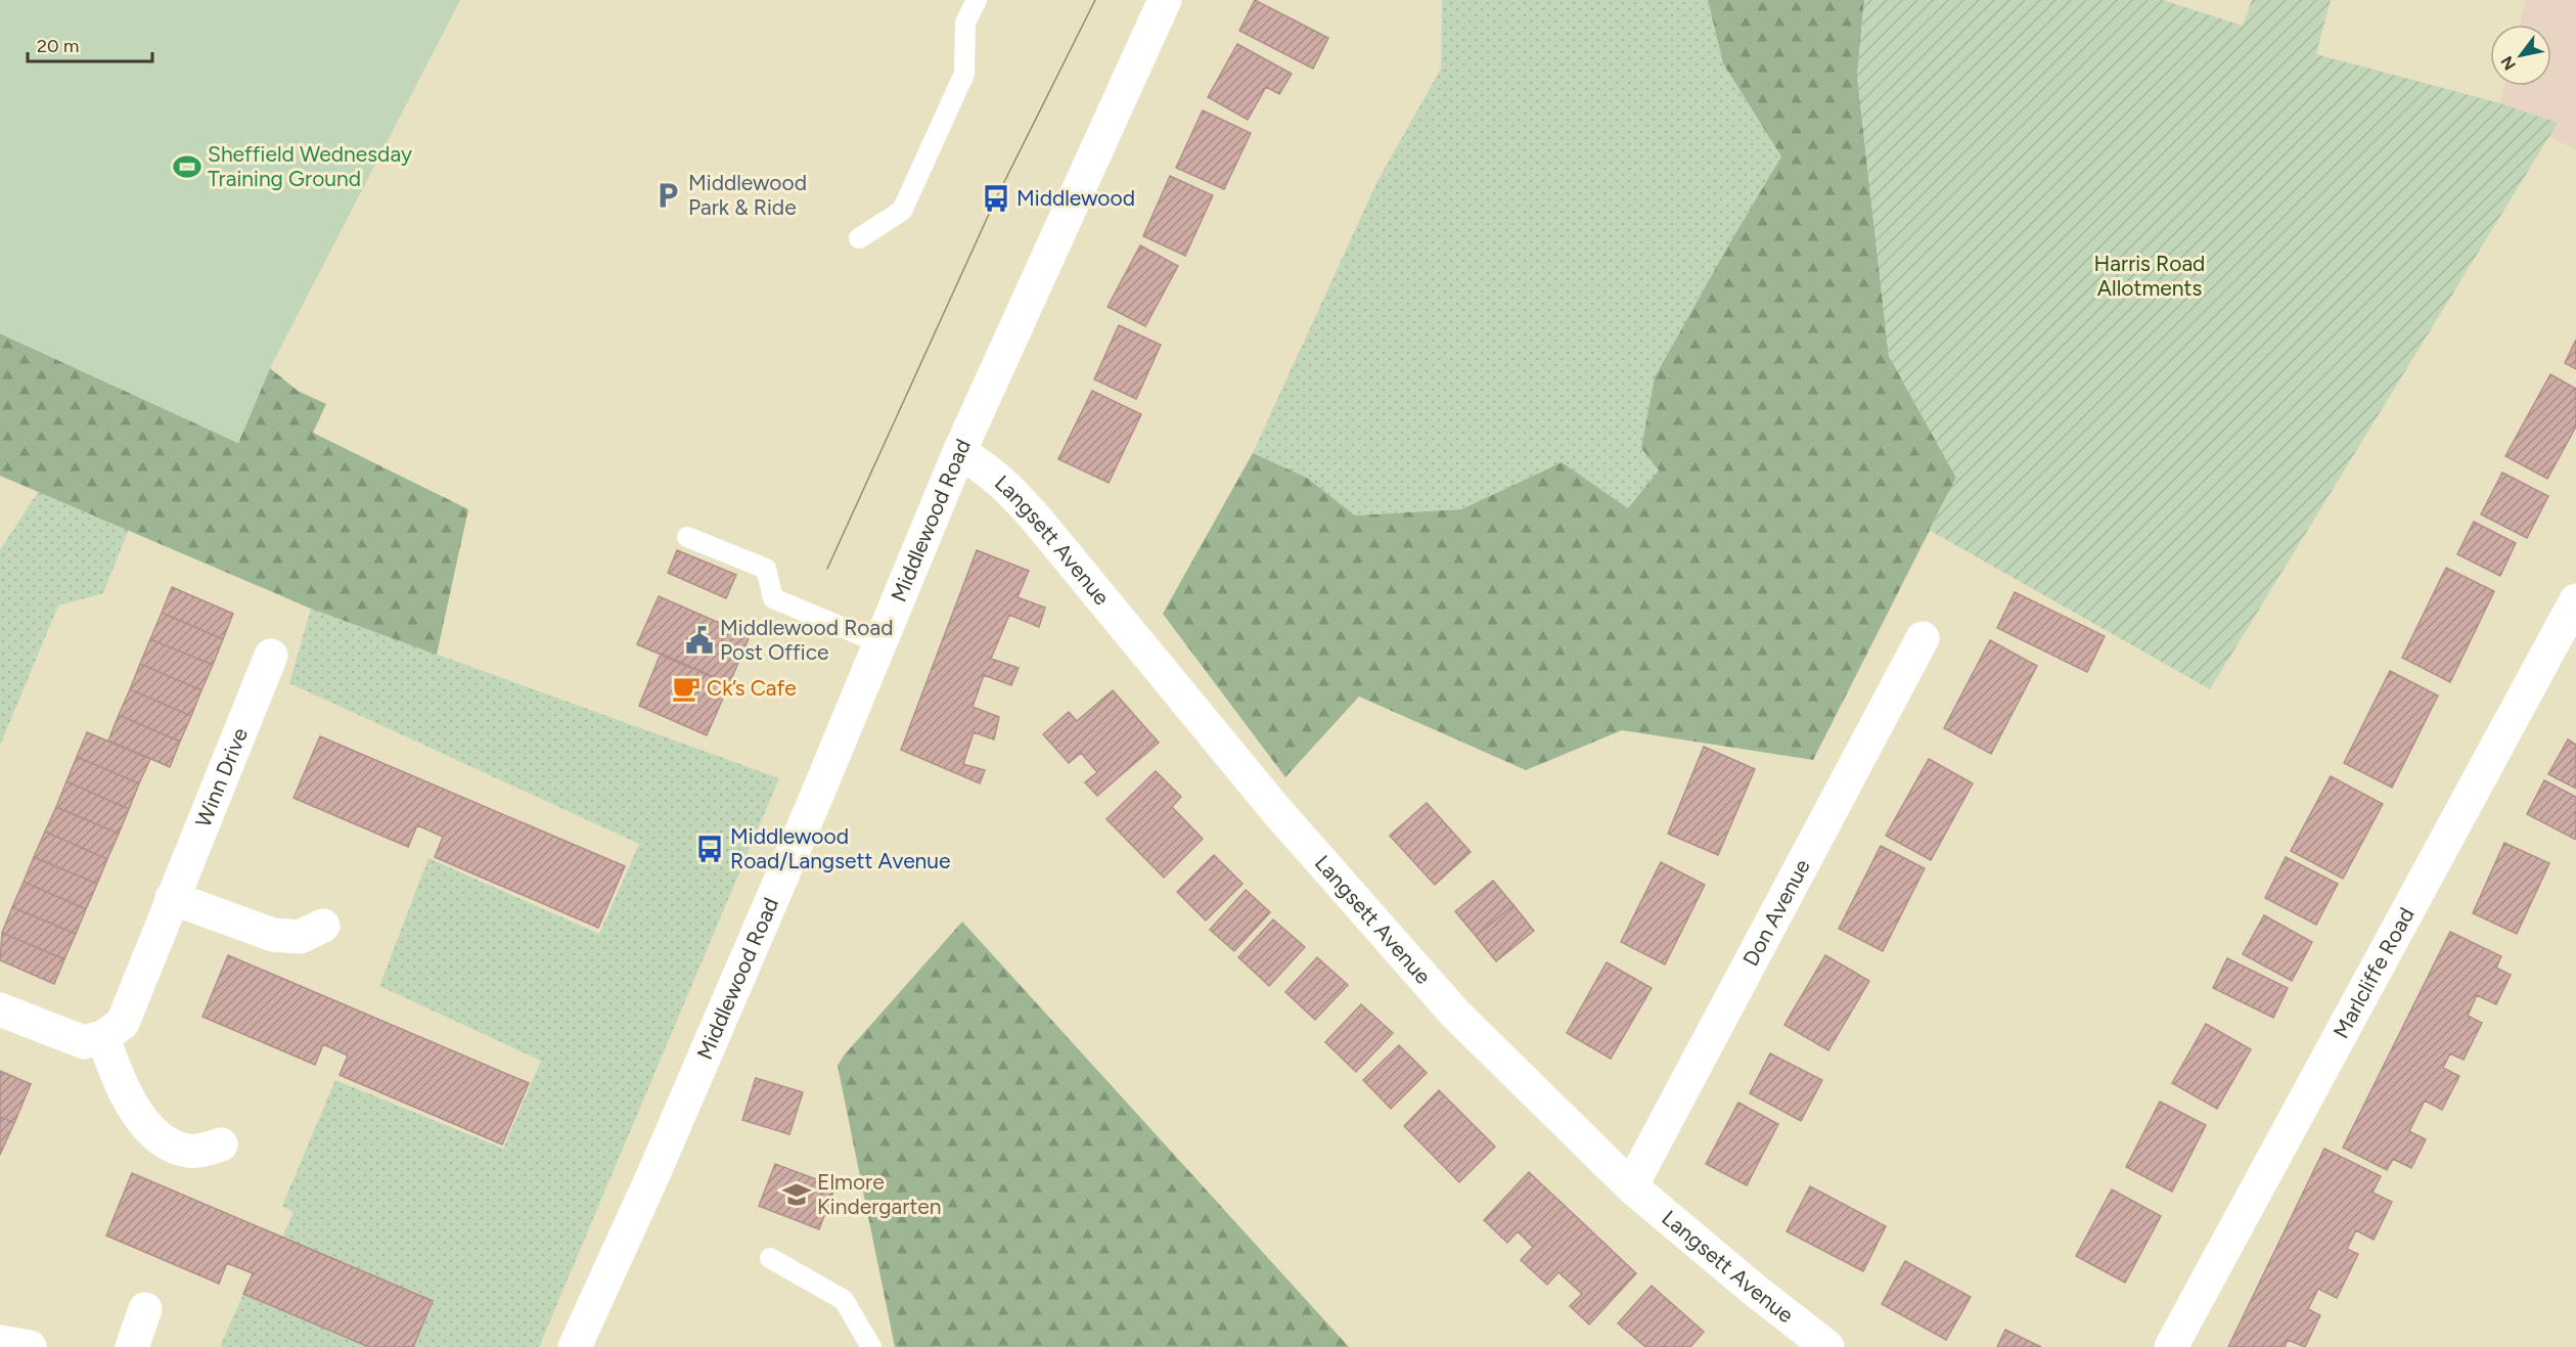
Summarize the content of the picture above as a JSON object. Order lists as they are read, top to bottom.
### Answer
{
  "streets": {
    "street": [
      "Middlewood Road",
      "Langsett Avenue",
      "Winn Drive",
      "Don Avenue",
      "Marlcliffe Road"
    ]
  },
  "crossings": [
    ["Middlewood Road", "Langsett Avenue"],
    ["Langsett Avenue", "Don Avenue"]
  ],
  "parks": ["Harris Road Allotments"],
  "places": {
    "sports": ["Sheffield Wednesday Training Ground"],
    "parking": ["Middlewood Park & Ride"],
    "bus stop": ["Middlewood", "Middlewood Road/Langsett Avenue"],
    "public building": ["Middlewood Road Post Office"],
    "cafe": ["Ck’s Cafe"],
    "school or university": ["Elmore Kindergarten"]
  },
  "scale_bar": "20 m",
  "north": "bottom left"
}
